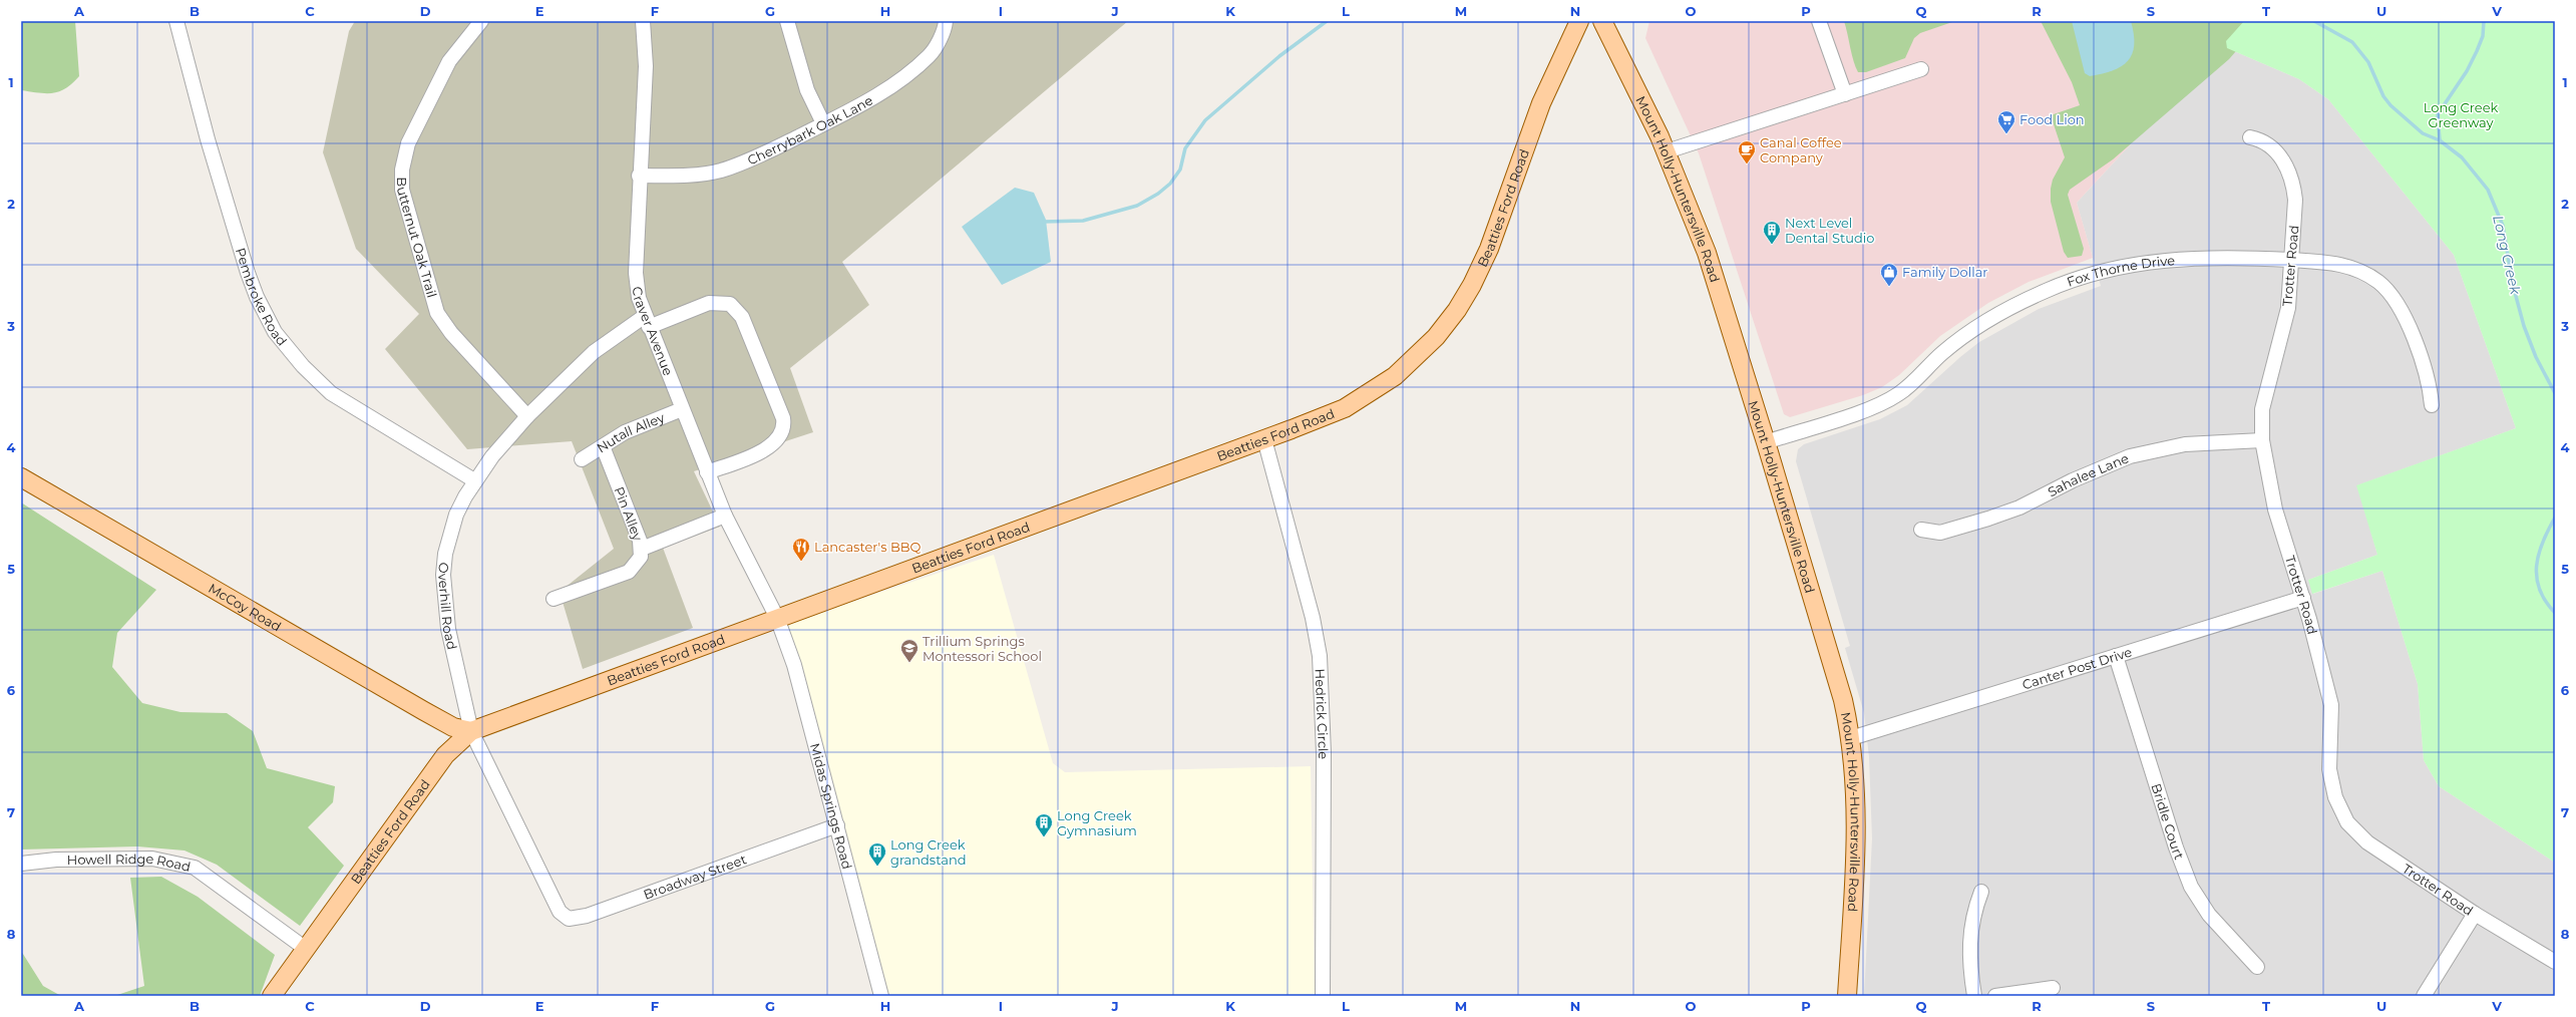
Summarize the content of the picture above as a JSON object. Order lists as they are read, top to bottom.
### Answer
{
  "streets": {
    "main road": ["Mount Holly-Huntersville Road", "Beatties Ford Road", "McCoy Road"],
    "street": [
      "Cherrybark Oak Lane",
      "Butternut Oak Trail",
      "Trotter Road",
      "Fox Thorne Drive",
      "Pembroke Road",
      "Craver Avenue",
      "Nutall Alley",
      "Sahalee Lane",
      "Pin Alley",
      "Overhill Road",
      "Canter Post Drive",
      "Hedrick Circle",
      "Midas Springs Road",
      "Bridle Court",
      "Howell Ridge Road",
      "Broadway Street"
    ]
  },
  "crossings": [
    ["Cherrybark Oak Lane", "Craver Avenue"],
    ["Mount Holly-Huntersville Road", "Fox Thorne Drive"],
    ["Mount Holly-Huntersville Road", "Canter Post Drive"],
    ["Beatties Ford Road", "Craver Avenue"],
    ["Beatties Ford Road", "McCoy Road"],
    ["Beatties Ford Road", "Overhill Road"],
    ["Beatties Ford Road", "Hedrick Circle"],
    ["Beatties Ford Road", "Midas Springs Road"],
    ["Beatties Ford Road", "Howell Ridge Road"],
    ["Butternut Oak Trail", "Overhill Road"],
    ["Trotter Road", "Fox Thorne Drive"],
    ["Trotter Road", "Sahalee Lane"],
    ["Trotter Road", "Canter Post Drive"],
    ["Pembroke Road", "Overhill Road"],
    ["Craver Avenue", "Nutall Alley"],
    ["Craver Avenue", "Overhill Road"],
    ["Craver Avenue", "Midas Springs Road"],
    ["Nutall Alley", "Pin Alley"],
    ["McCoy Road", "Overhill Road"],
    ["Overhill Road", "Broadway Street"],
    ["Canter Post Drive", "Bridle Court"],
    ["Midas Springs Road", "Broadway Street"]
  ],
  "water": ["Long Creek"],
  "parks": ["Long Creek Greenway"],
  "places": {
    "supermarket": ["Food Lion"],
    "cafe": ["Canal Coffee Company"],
    "building": ["Next Level Dental Studio", "Long Creek Gymnasium", "Long Creek grandstand"],
    "shop": ["Family Dollar"],
    "restaurant": ["Lancaster's BBQ"],
    "school or university": ["Trillium Springs Montessori School"]
  },
  "grid": {
    "columns": [
      "A",
      "B",
      "C",
      "D",
      "E",
      "F",
      "G",
      "H",
      "I",
      "J",
      "K",
      "L",
      "M",
      "N",
      "O",
      "P",
      "Q",
      "R",
      "S",
      "T",
      "U",
      "V"
    ],
    "rows": [
      "1",
      "2",
      "3",
      "4",
      "5",
      "6",
      "7",
      "8"
    ]
  }
}
